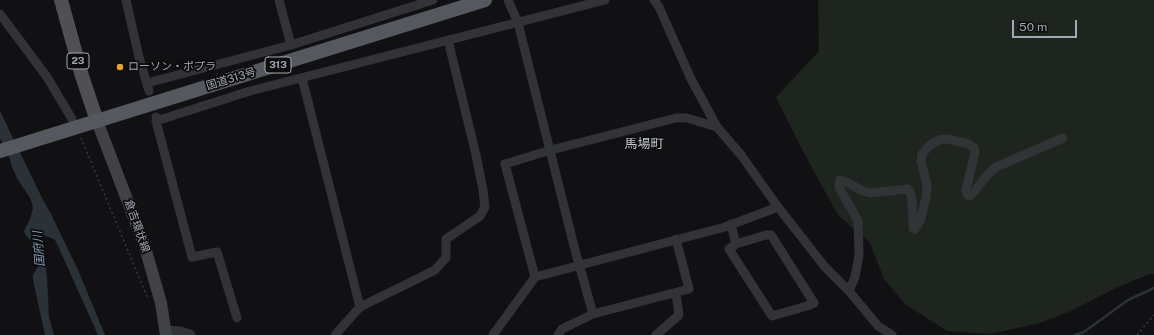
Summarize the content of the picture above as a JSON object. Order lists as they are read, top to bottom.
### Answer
{
  "streets": {
    "highway": ["313", "国道313号"],
    "main road": ["23", "倉吉環状線"]
  },
  "crossings": [
    ["23", "国道313号"],
    ["23", "倉吉環状線"],
    ["国道313号", "倉吉環状線"]
  ],
  "districts": ["馬場町"],
  "water": ["国府川"],
  "places": ["ローソン・ポプラ"],
  "scale_bar": "50 m"
}
